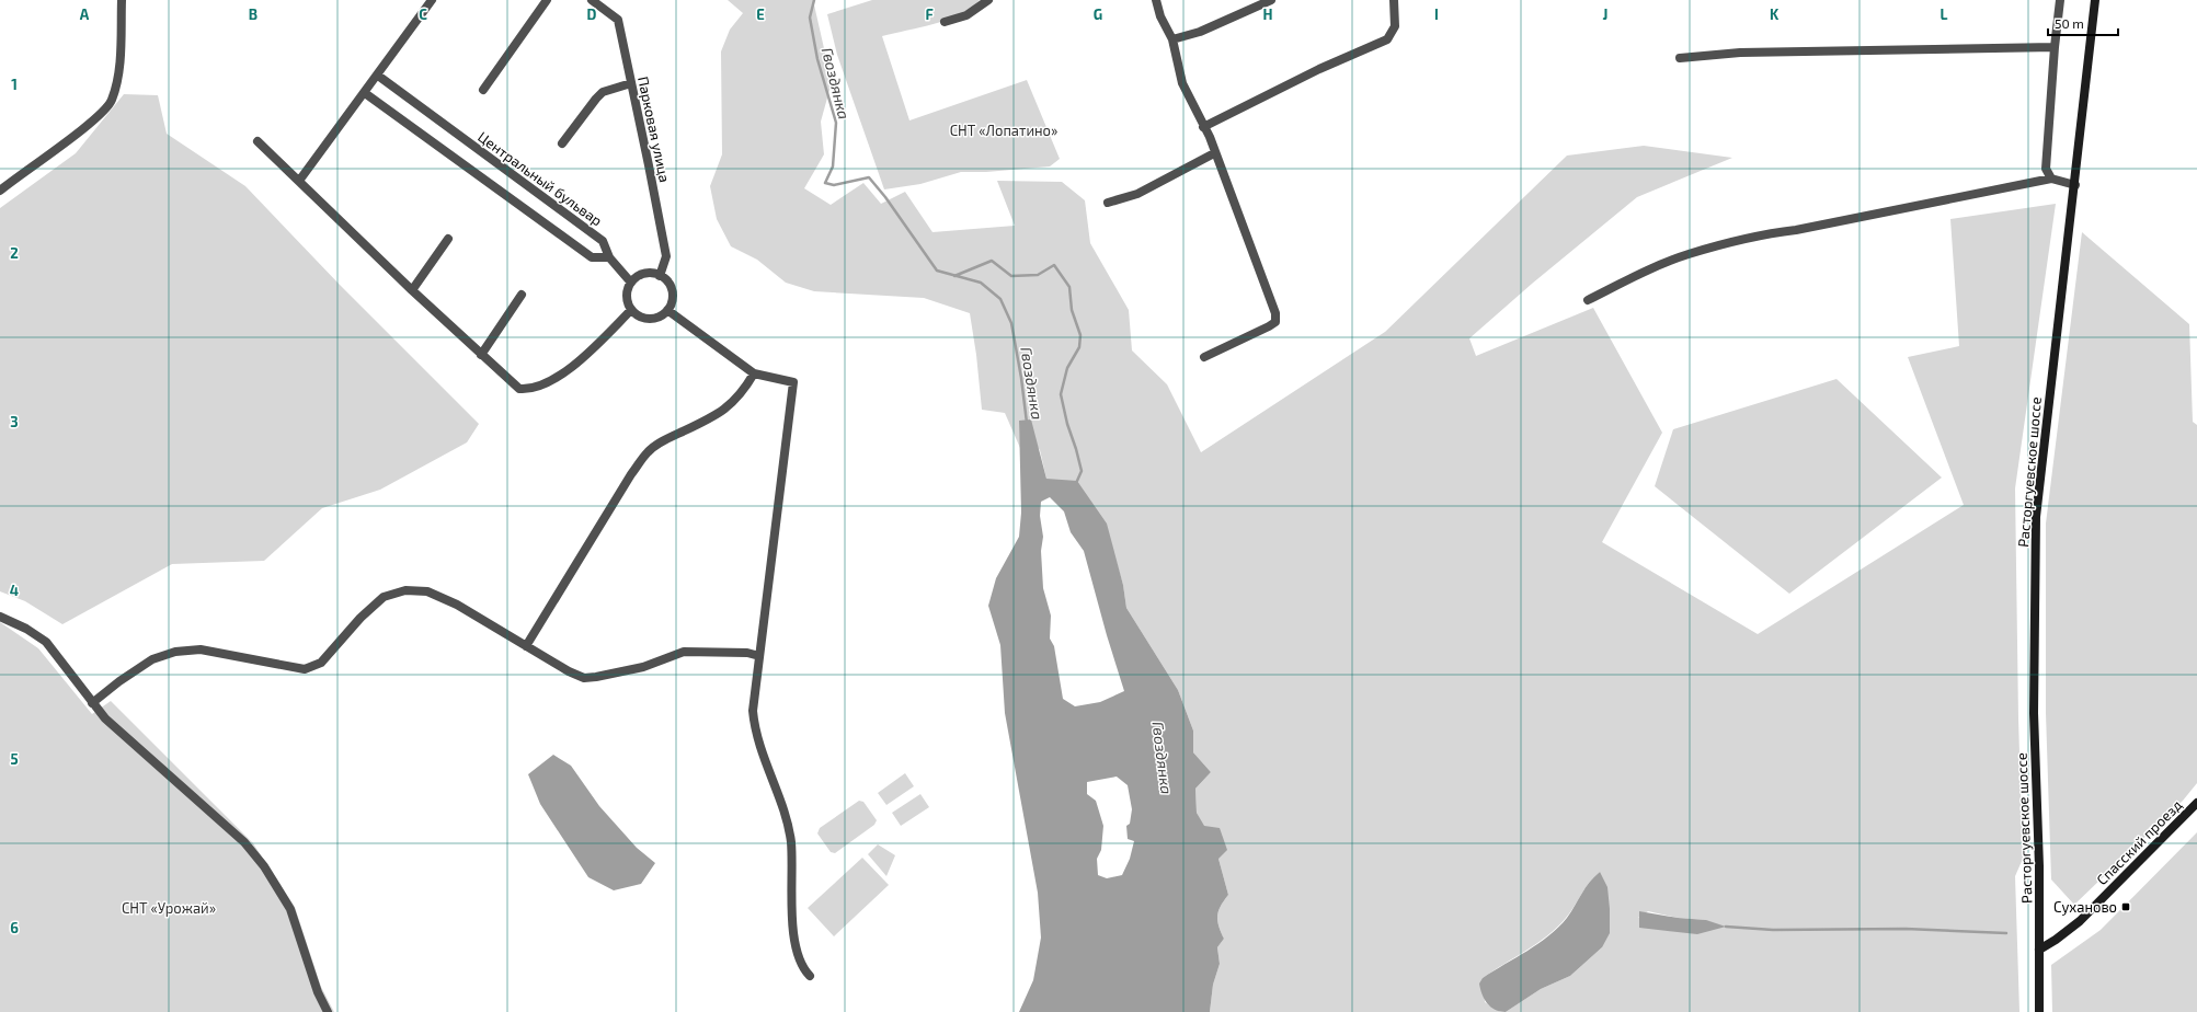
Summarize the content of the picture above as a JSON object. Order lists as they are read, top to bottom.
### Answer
{
  "streets": {
    "main road": ["Расторгуевское шоссе", "Спасский проезд"],
    "street": ["Парковая улица", "Центральный бульвар"]
  },
  "crossings": [
    ["Парковая улица", "Центральный бульвар"],
    ["Расторгуевское шоссе", "Спасский проезд"]
  ],
  "water": ["Гвоздянка"],
  "parks": ["СНТ «Лопатино»", "СНТ «Урожай»"],
  "places": {
    "transit": ["Суханово"]
  },
  "scale_bar": "50 m",
  "grid": {
    "columns": [
      "A",
      "B",
      "C",
      "D",
      "E",
      "F",
      "G",
      "H",
      "I",
      "J",
      "K",
      "L"
    ],
    "rows": [
      "1",
      "2",
      "3",
      "4",
      "5",
      "6"
    ]
  }
}
